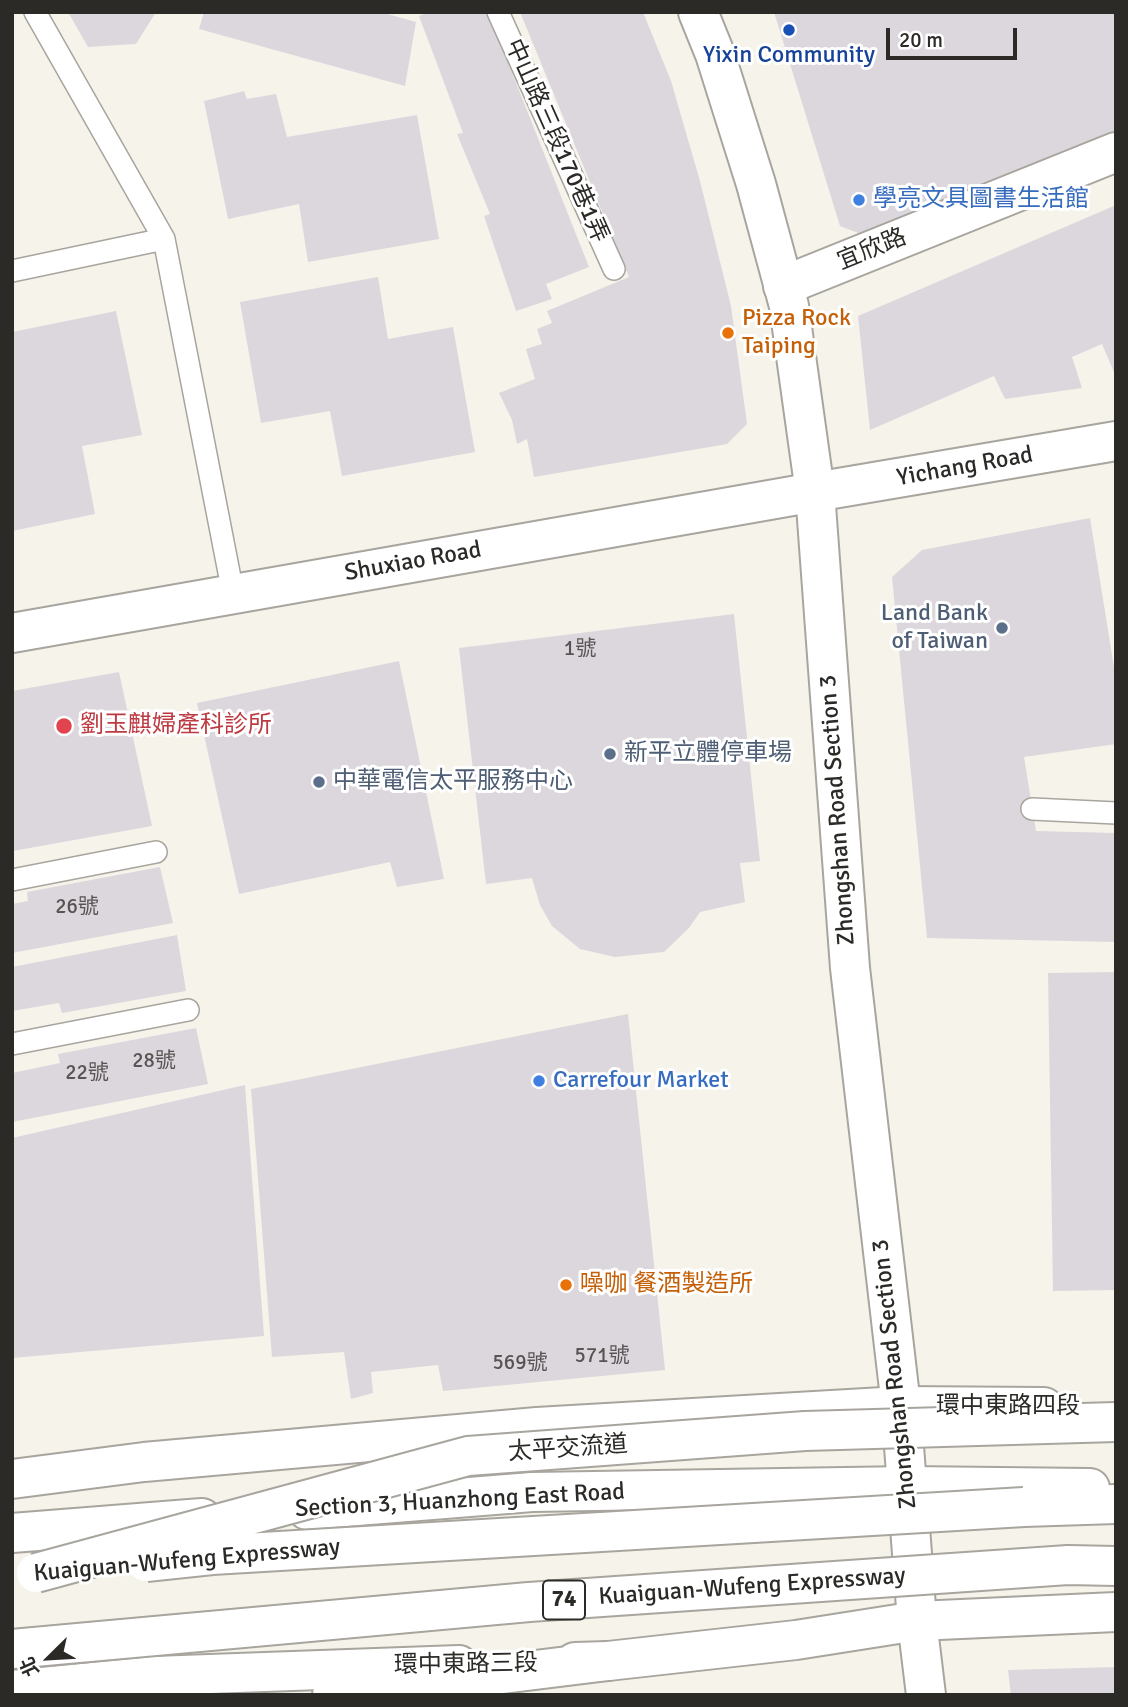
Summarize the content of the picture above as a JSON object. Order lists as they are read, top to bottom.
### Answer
{
  "streets": {
    "main road": [
      "宜欣路",
      "Yichang Road",
      "Shuxiao Road",
      "Zhongshan Road Section 3",
      "環中東路四段",
      "太平交流道",
      "Section 3, Huanzhong East Road",
      "Kuaiguan-Wufeng Expressway",
      "74",
      "環中東路三段"
    ],
    "lane": ["中山路三段170巷1弄"]
  },
  "crossings": [
    ["宜欣路", "Zhongshan Road Section 3"],
    ["Yichang Road", "Shuxiao Road"],
    ["Yichang Road", "Zhongshan Road Section 3"],
    ["Shuxiao Road", "Zhongshan Road Section 3"],
    ["Zhongshan Road Section 3", "環中東路四段"],
    ["Zhongshan Road Section 3", "Section 3, Huanzhong East Road"],
    ["Zhongshan Road Section 3", "環中東路三段"],
    ["太平交流道", "Kuaiguan-Wufeng Expressway"]
  ],
  "places": [
    "Yixin Community",
    "學亮文具圖書生活館",
    "Pizza Rock Taiping",
    "Land Bank of Taiwan",
    "劉玉麒婦產科診所",
    "新平立體停車場",
    "中華電信太平服務中心",
    "Carrefour Market",
    "噪咖 餐酒製造所"
  ],
  "house_numbers": [
    "1號",
    "26號",
    "28號",
    "22號",
    "571號",
    "569號"
  ],
  "scale_bar": "20 m",
  "north": "bottom left"
}
